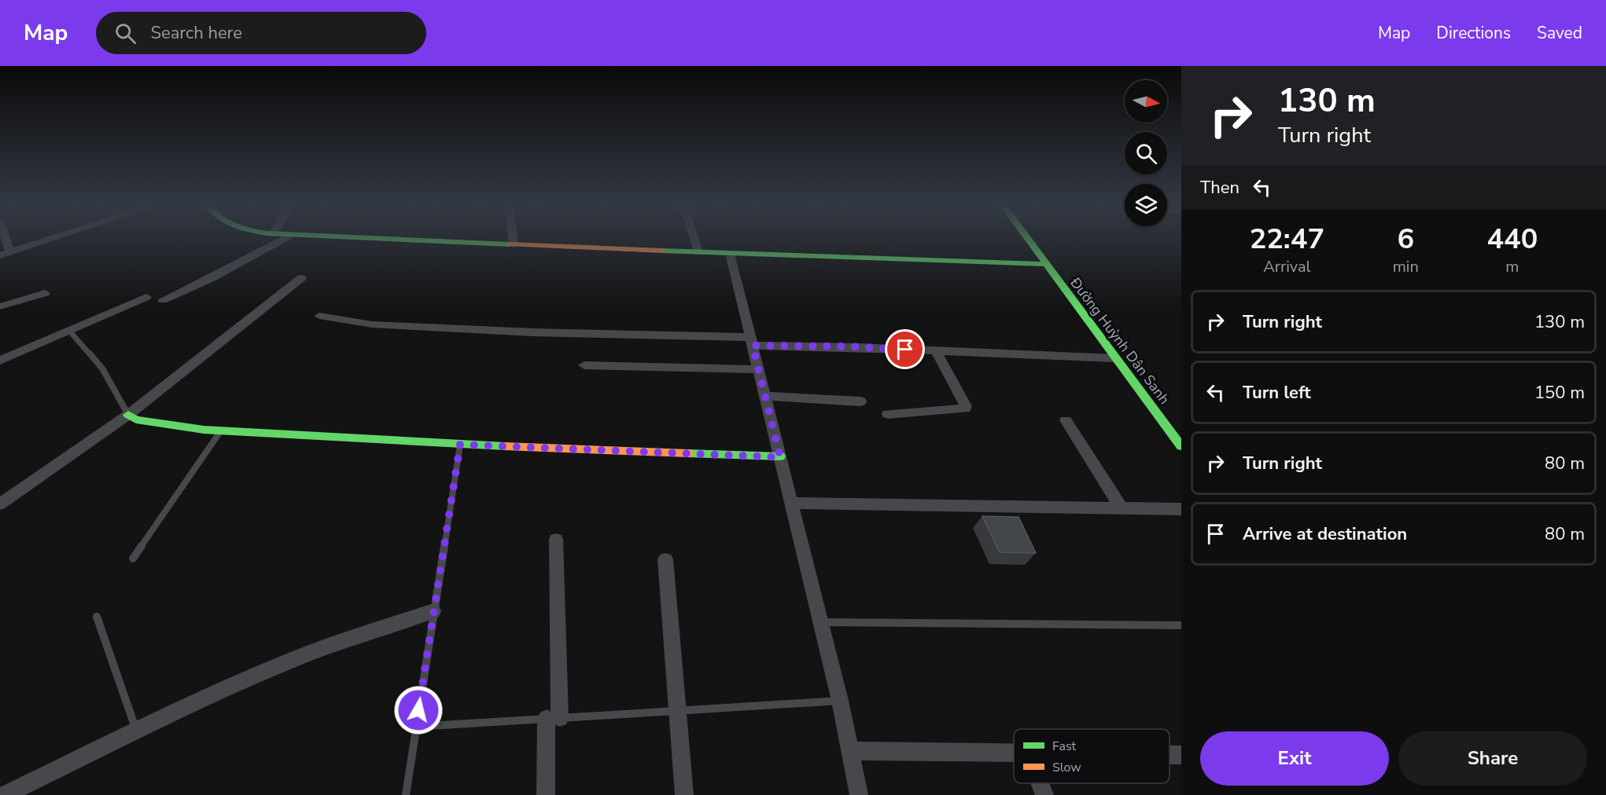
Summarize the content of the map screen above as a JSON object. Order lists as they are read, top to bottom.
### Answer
{
  "streets": {
    "street": ["Đường Huỳnh Dân Sanh"]
  },
  "legend": ["Fast", "Slow"],
  "north": "right",
  "page": {
    "header": "Map",
    "search": "Search here",
    "nav": ["Map", "Directions", "Saved"],
    "turn": ["130 m", "Turn right"],
    "then": "Then",
    "eta": [
      "22:47",
      "Arrival",
      "6",
      "min",
      "440",
      "m"
    ],
    "list": [
      {
        "name": "Turn right",
        "value": "130 m"
      },
      {
        "name": "Turn left",
        "value": "150 m"
      },
      {
        "name": "Turn right",
        "value": "80 m"
      },
      {
        "name": "Arrive at destination",
        "value": "80 m"
      }
    ],
    "buttons": ["Exit", "Share"]
  }
}
